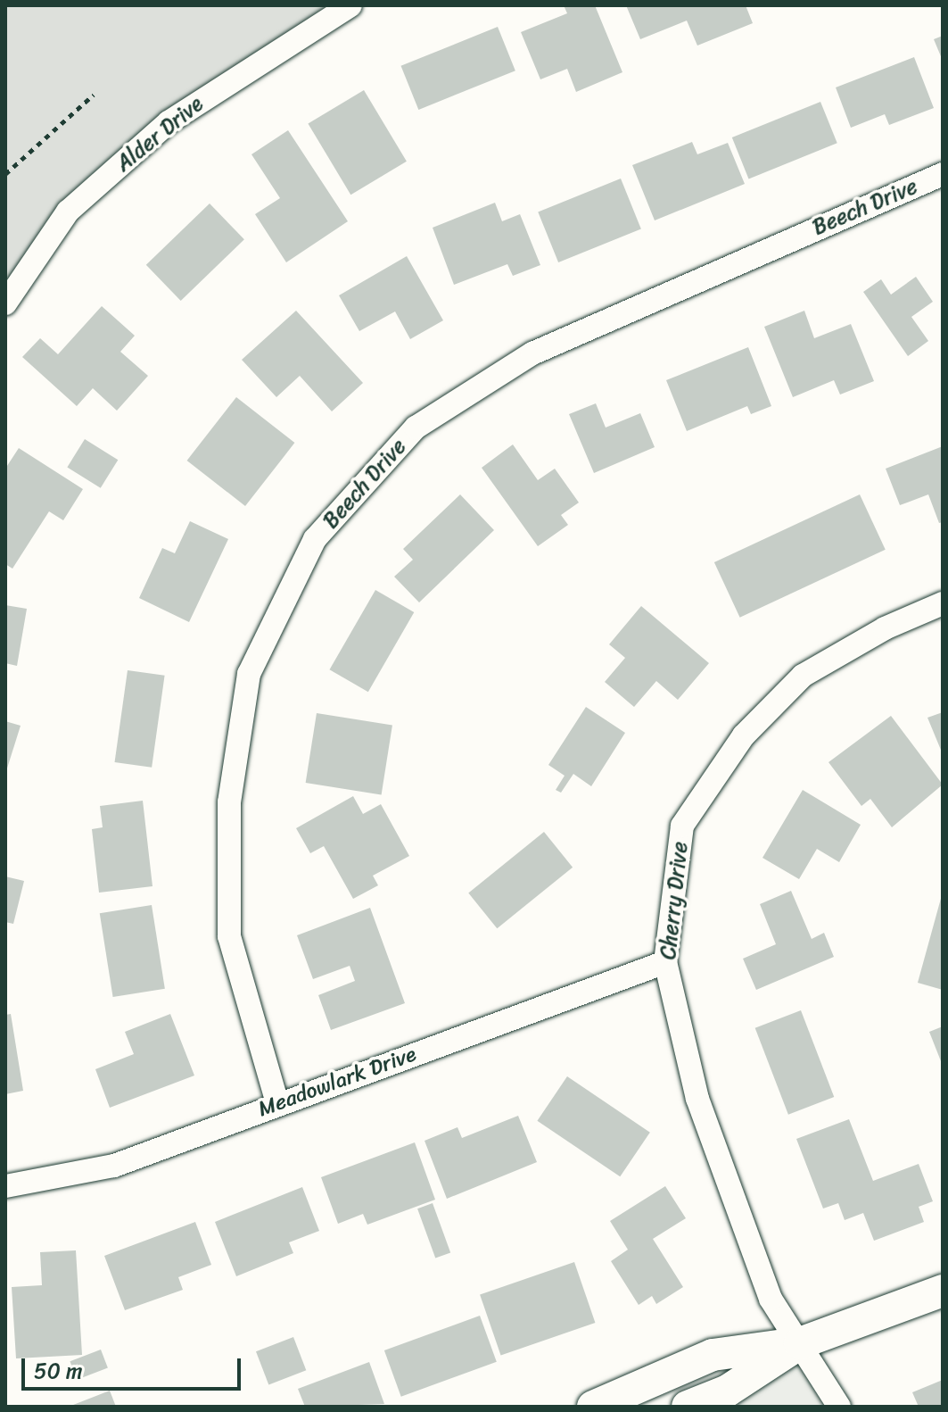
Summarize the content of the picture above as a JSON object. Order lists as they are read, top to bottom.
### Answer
{
  "streets": {
    "street": [
      "Alder Drive",
      "Beech Drive",
      "Cherry Drive",
      "Meadowlark Drive"
    ]
  },
  "crossings": [
    ["Beech Drive", "Meadowlark Drive"],
    ["Cherry Drive", "Meadowlark Drive"]
  ],
  "scale_bar": "50 m"
}
